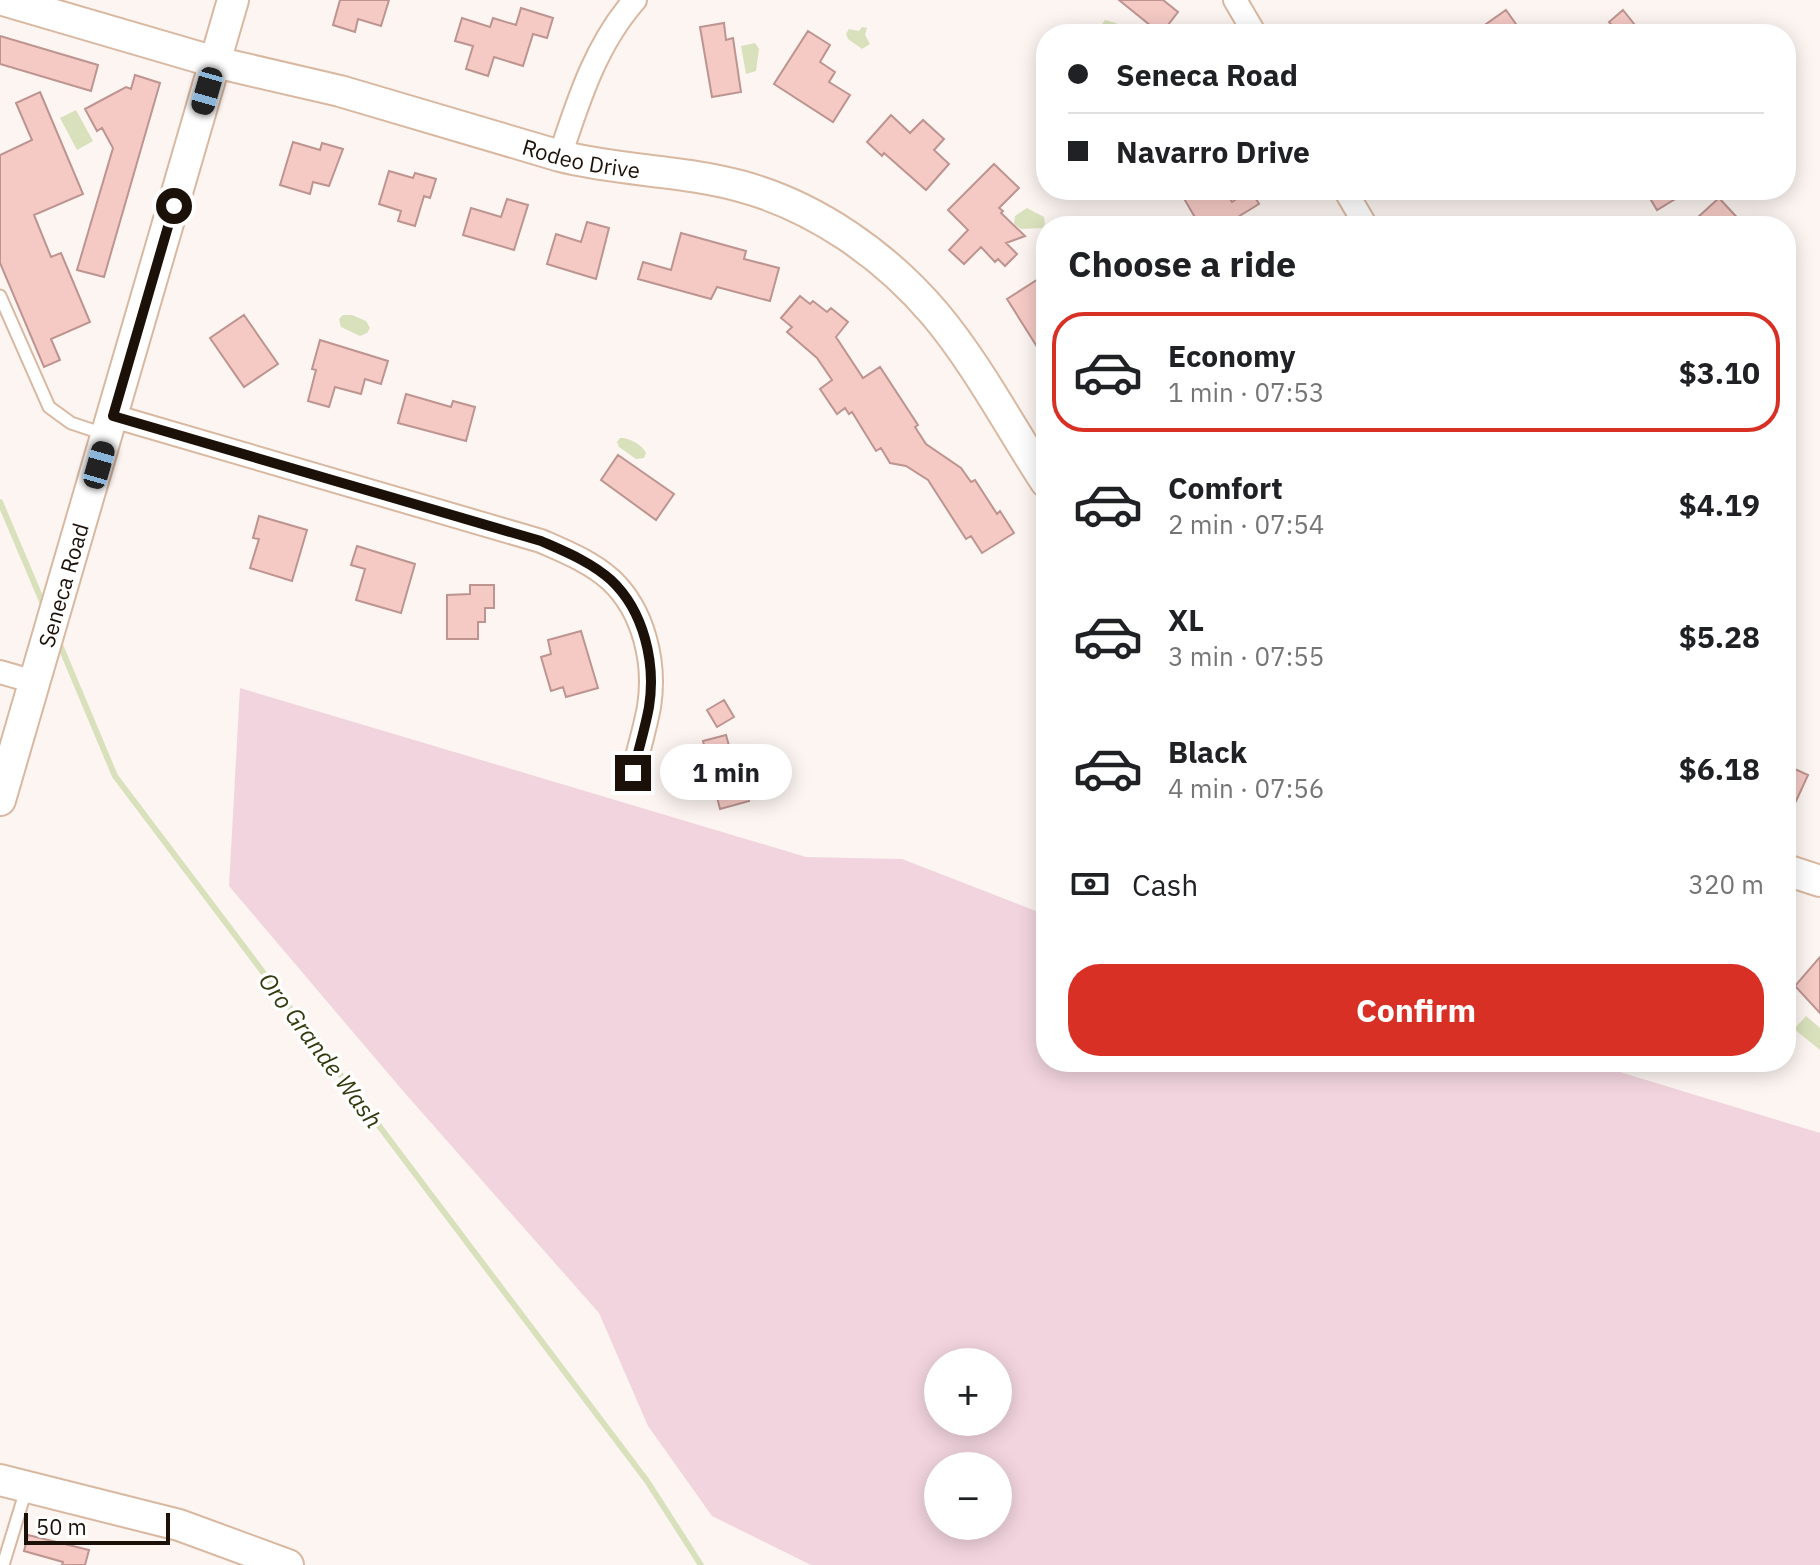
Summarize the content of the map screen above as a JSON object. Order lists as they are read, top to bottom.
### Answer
{
  "streets": {
    "street": ["Rodeo Drive", "Seneca Road"]
  },
  "crossings": [
    ["Rodeo Drive", "Seneca Road"]
  ],
  "water": ["Oro Grande Wash"],
  "scale_bar": "50 m",
  "page": {
    "banner": ["Seneca Road", "Navarro Drive"],
    "heading": "Choose a ride",
    "list": [
      {
        "name": "Economy",
        "note": "1 min · 07:53",
        "value": "$3.10"
      },
      {
        "name": "Comfort",
        "note": "2 min · 07:54",
        "value": "$4.19"
      },
      {
        "name": "XL",
        "note": "3 min · 07:55",
        "value": "$5.28"
      },
      {
        "name": "Black",
        "note": "4 min · 07:56",
        "value": "$6.18"
      }
    ],
    "bubble": "1 min",
    "pay": ["Cash", "320 m"],
    "buttons": "Confirm",
    "map_buttons": ["+", "−"],
    "scale": "50 m"
  }
}
